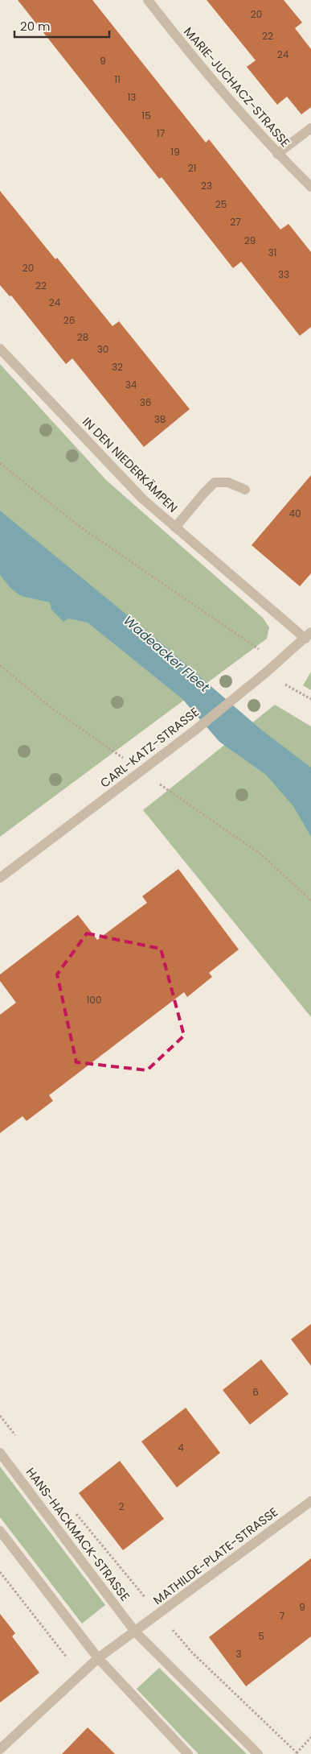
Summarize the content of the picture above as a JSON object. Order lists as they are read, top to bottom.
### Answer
{
  "streets": {
    "street": [
      "MARIE-JUCHACZ-STRASSE",
      "IN DEN NIEDERKÄMPEN",
      "CARL-KATZ-STRASSE",
      "HANS-HACKMACK-STRASSE",
      "MATHILDE-PLATE-STRASSE"
    ]
  },
  "crossings": [
    ["IN DEN NIEDERKÄMPEN", "CARL-KATZ-STRASSE"],
    ["HANS-HACKMACK-STRASSE", "MATHILDE-PLATE-STRASSE"]
  ],
  "water": ["Wadeacker Fleet"],
  "house_numbers": [
    "20",
    "22",
    "24",
    "9",
    "11",
    "13",
    "15",
    "17",
    "19",
    "21",
    "23",
    "25",
    "27",
    "29",
    "31",
    "20",
    "33",
    "22",
    "24",
    "26",
    "28",
    "30",
    "32",
    "34",
    "36",
    "38",
    "40",
    "100",
    "6",
    "4",
    "2",
    "9",
    "7",
    "5",
    "3"
  ],
  "scale_bar": "20 m"
}
